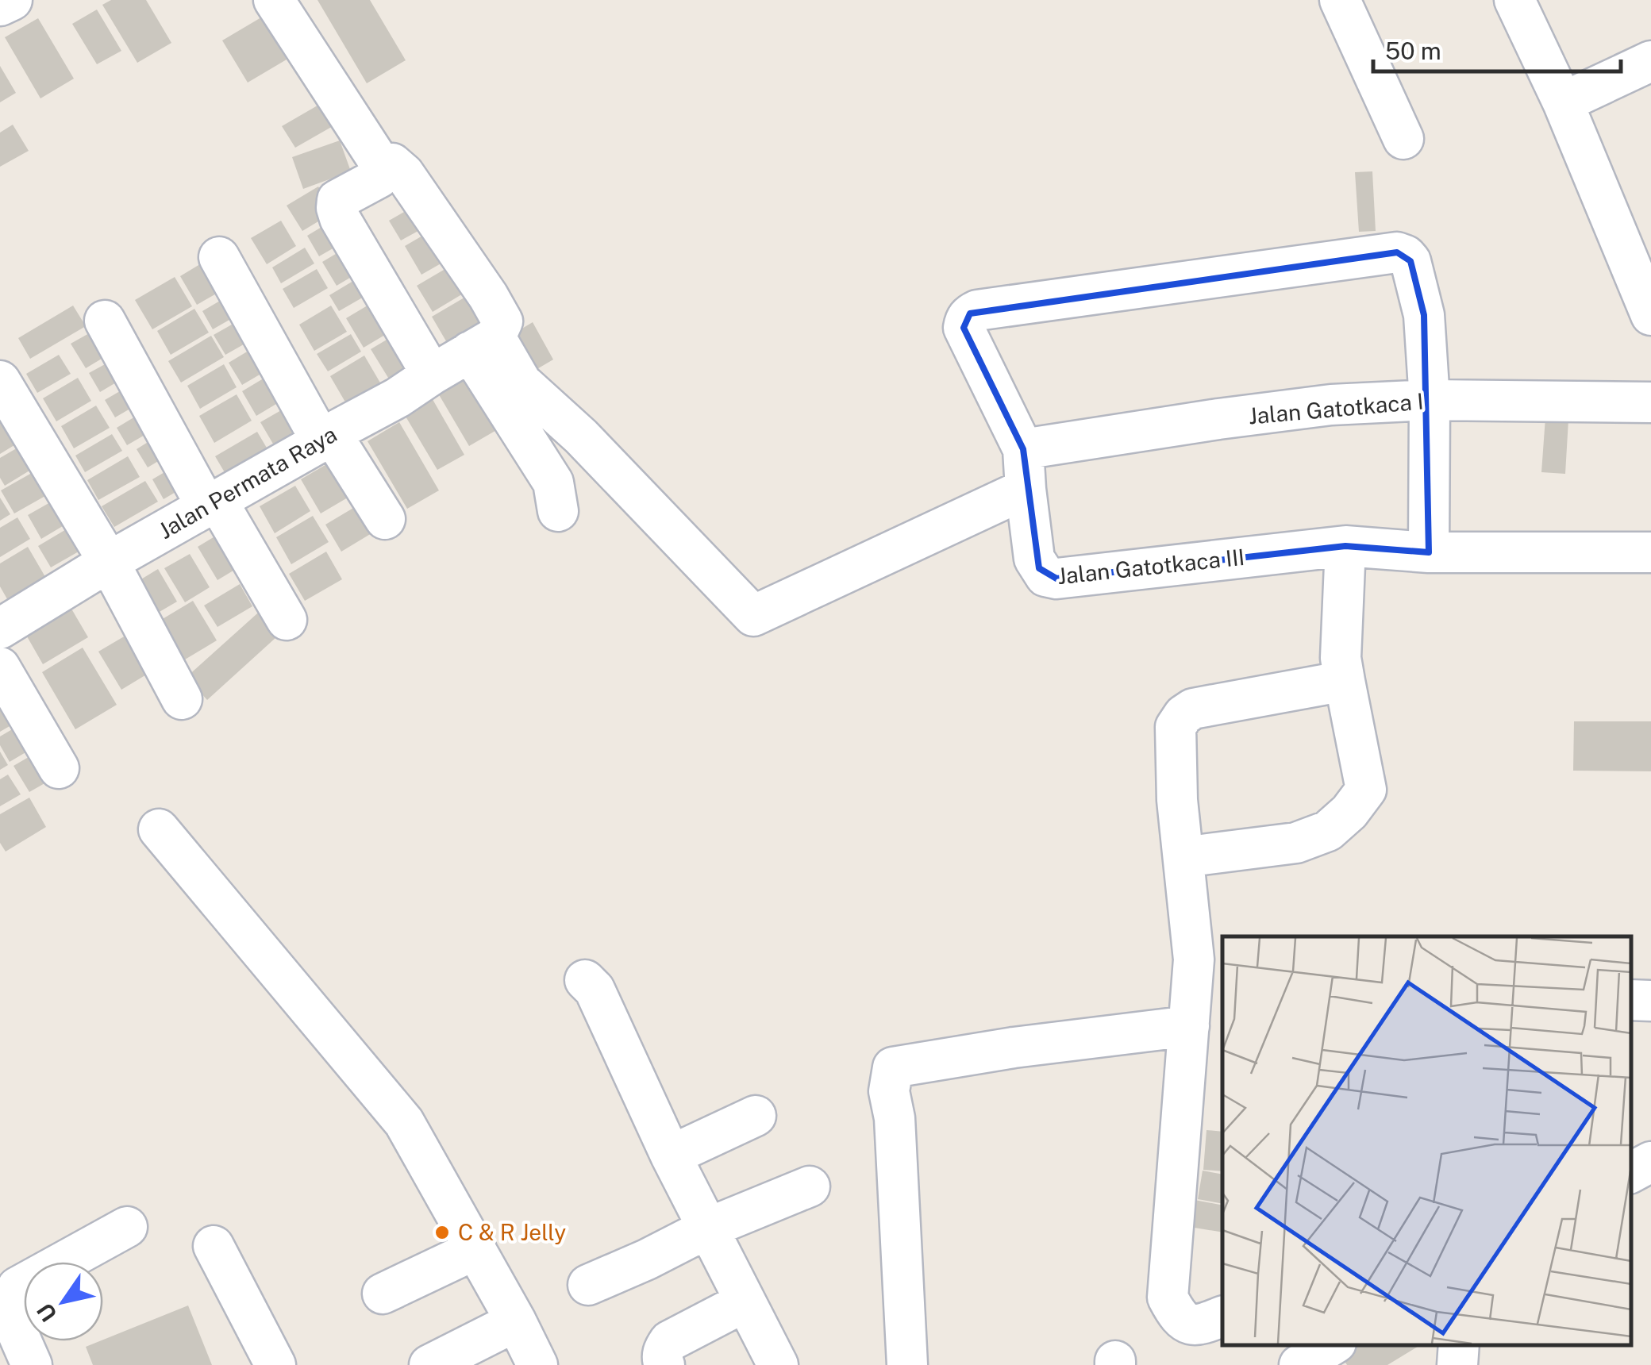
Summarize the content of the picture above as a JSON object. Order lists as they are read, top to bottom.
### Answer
{
  "streets": {
    "street": ["Jalan Gatotkaca I", "Jalan Permata Raya", "Jalan Gatotkaca III"]
  },
  "crossings": [
    ["Jalan Gatotkaca I", "Jalan Gatotkaca III"]
  ],
  "places": ["C & R Jelly"],
  "scale_bar": "50 m",
  "north": "bottom left"
}
